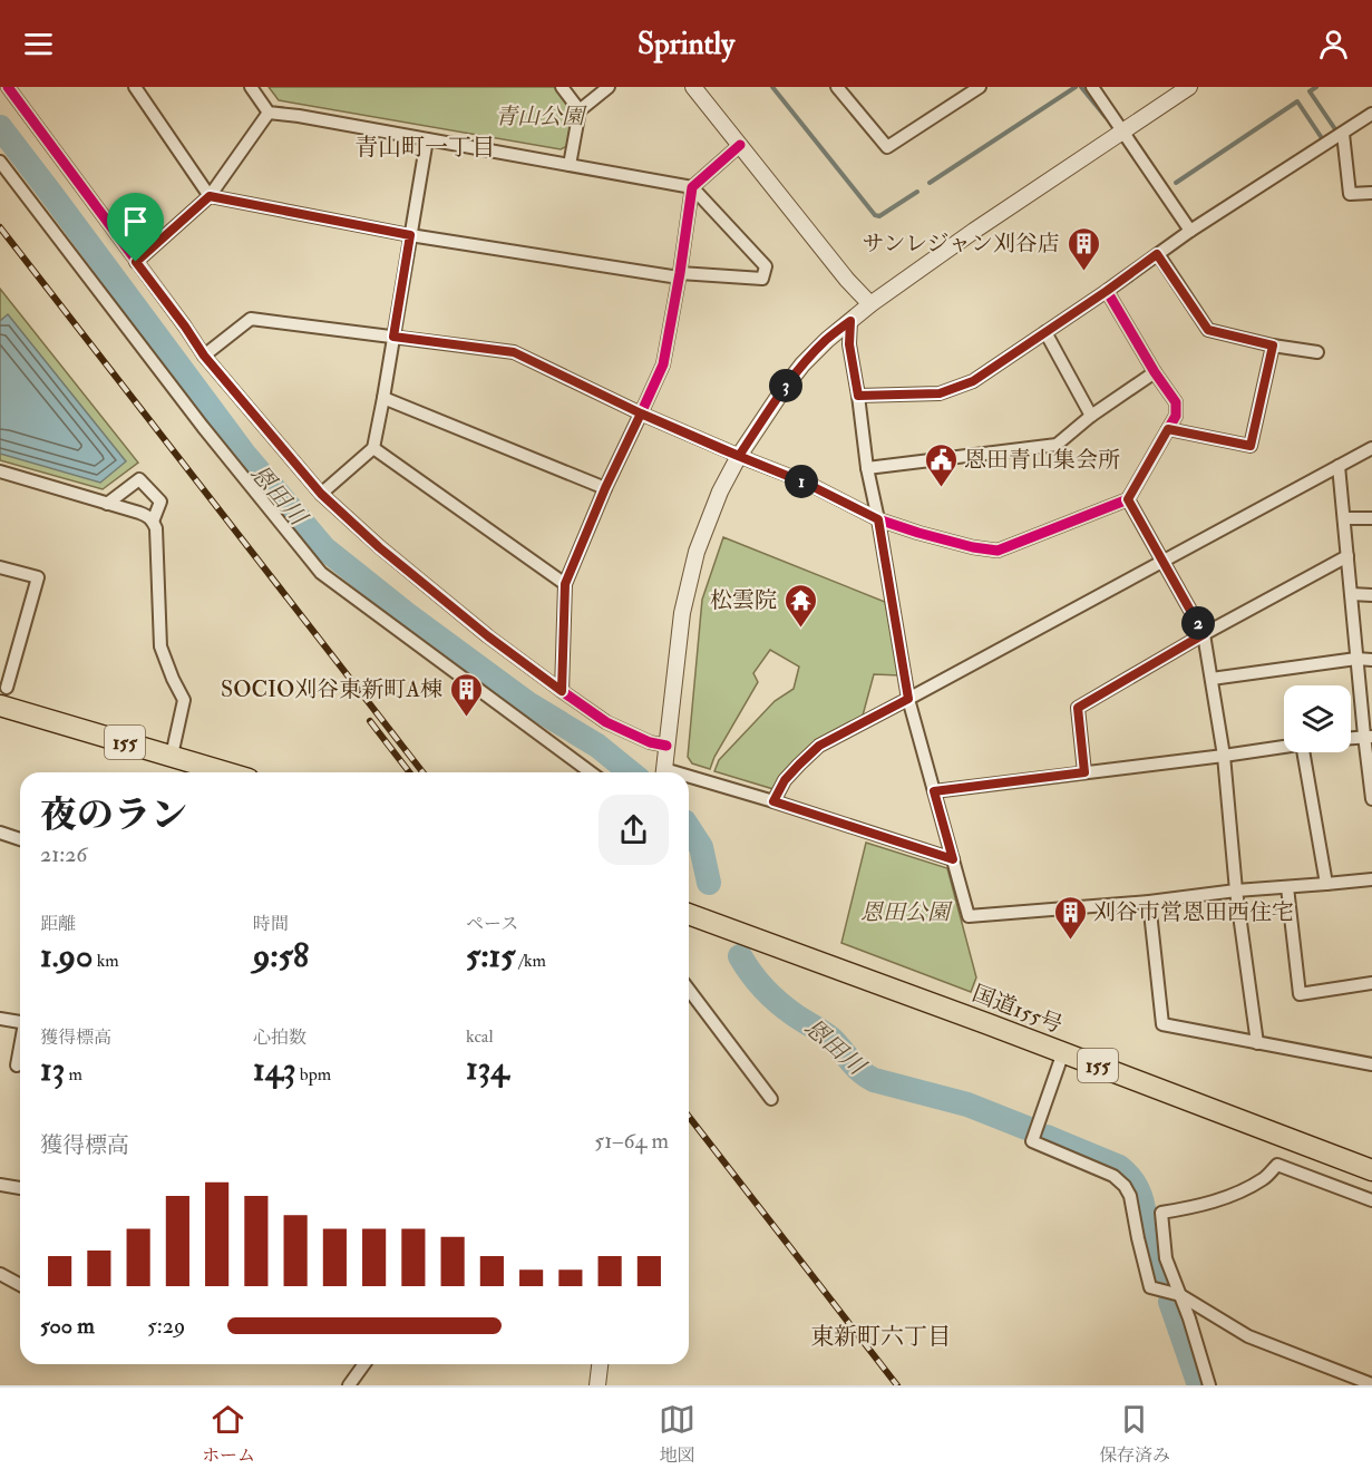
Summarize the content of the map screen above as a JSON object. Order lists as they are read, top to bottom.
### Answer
{
  "streets": {
    "highway": ["155", "国道155号"]
  },
  "districts": ["青山町一丁目", "東新町六丁目"],
  "water": ["恩田川"],
  "parks": ["青山公園", "恩田公園"],
  "places": {
    "building": ["サンレジャン刈谷店", "SOCIO刈谷東新町A棟", "刈谷市営恩田西住宅"],
    "public building": ["恩田青山集会所"],
    "temple": ["松雲院"]
  },
  "page": {
    "header": "Sprintly",
    "pins": ["3", "1", "2"],
    "heading": ["夜のラン", "21:26"],
    "stats": [
      ["距離", "1.90 km"],
      ["時間", "9:58"],
      ["ペース", "5:15 /km"],
      ["獲得標高", "13 m"],
      ["心拍数", "143 bpm"],
      ["kcal", "134"]
    ],
    "chart": ["獲得標高", "51–64 m"],
    "list": [
      {
        "name": "500 m",
        "note": "5:29"
      }
    ],
    "tabs": ["ホーム", "地図", "保存済み"]
  }
}
